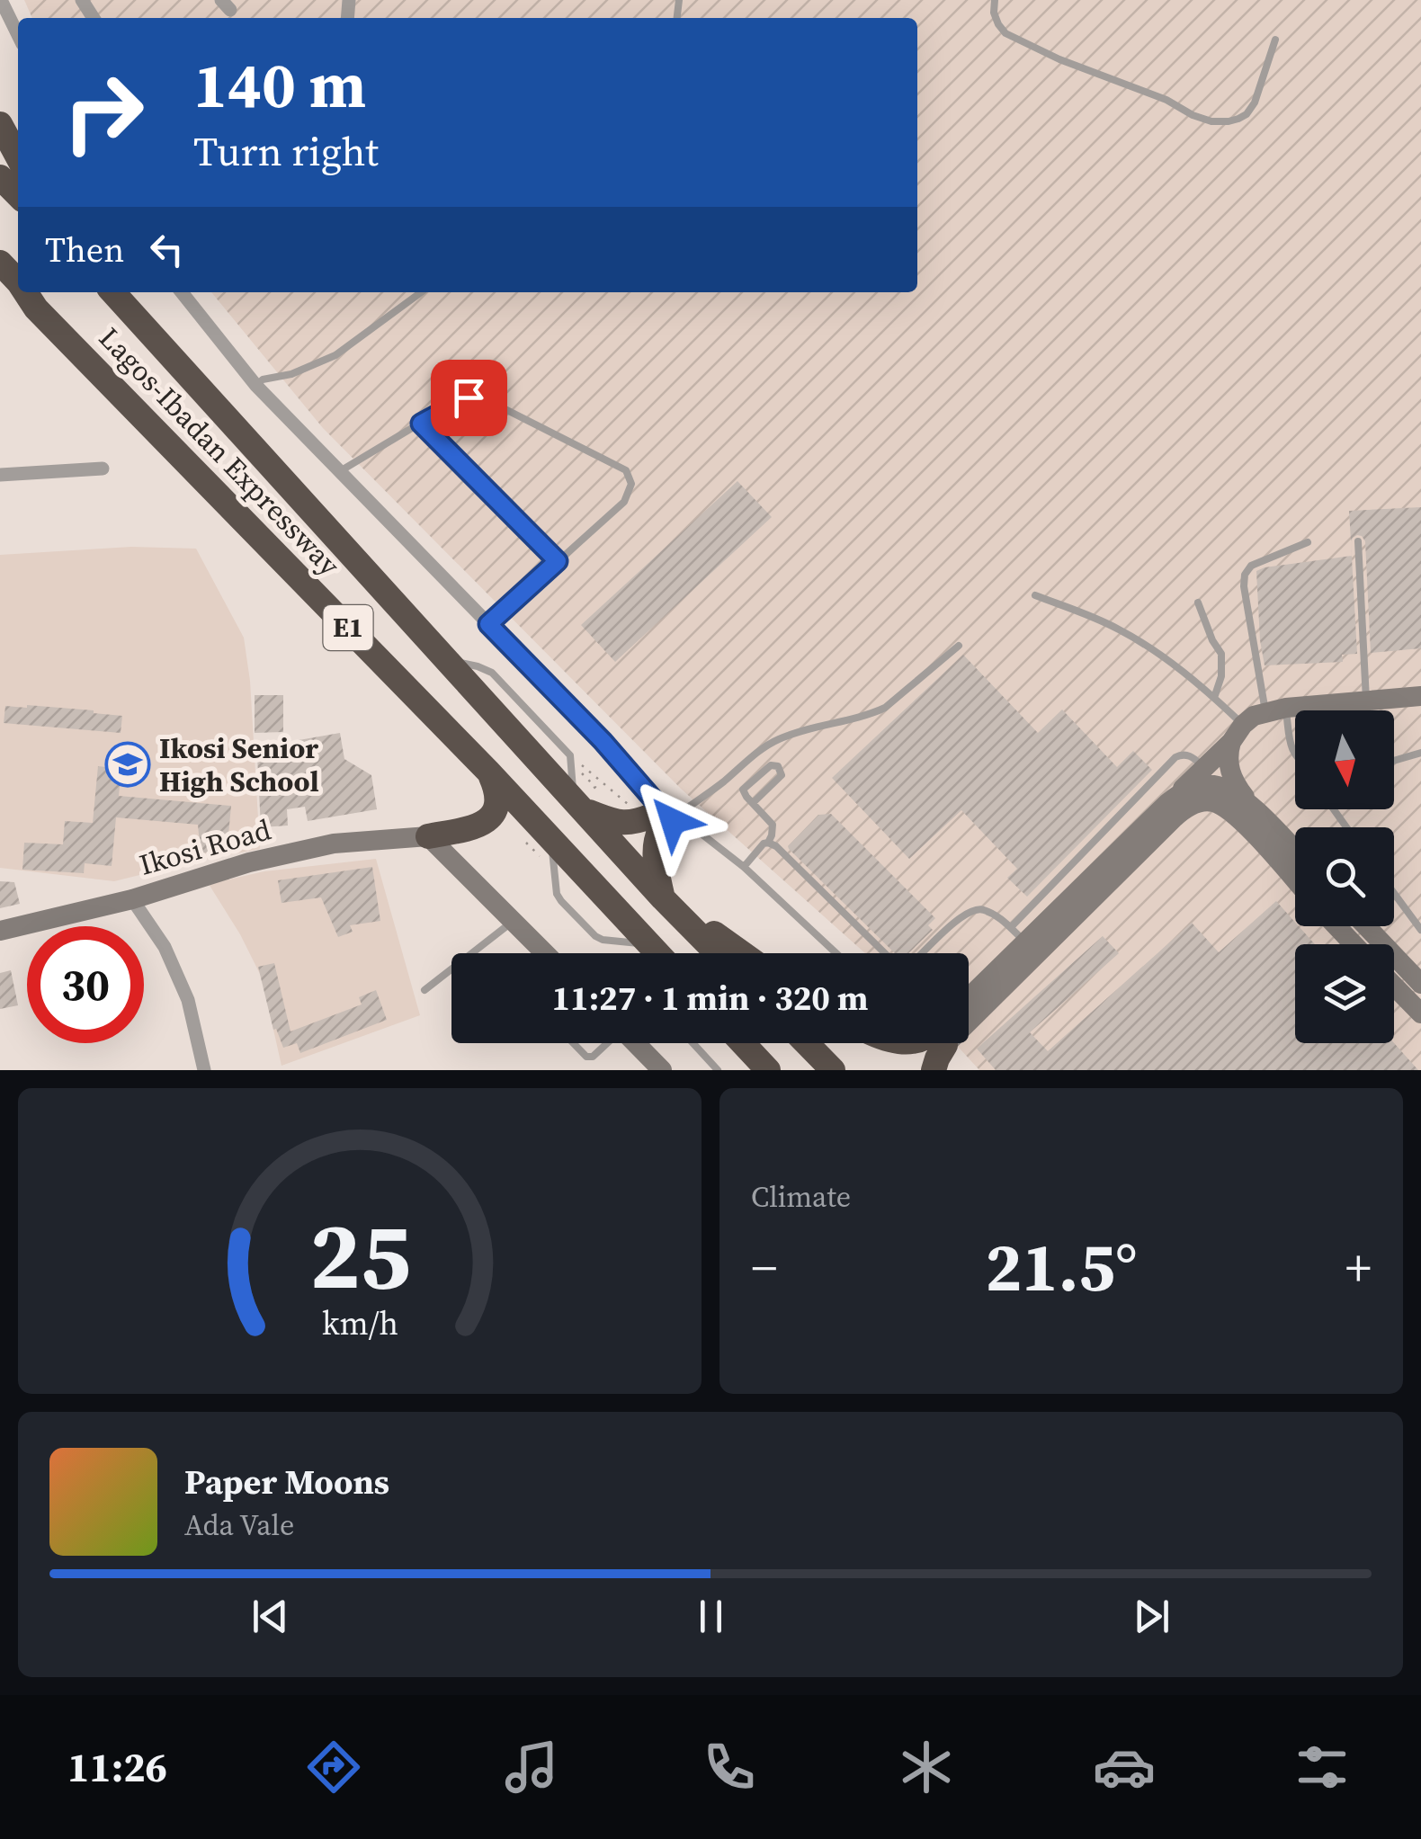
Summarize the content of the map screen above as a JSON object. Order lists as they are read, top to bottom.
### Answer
{
  "streets": {
    "highway": ["Lagos-Ibadan Expressway", "E1"],
    "street": ["Ikosi Road"]
  },
  "places": {
    "school or university": ["Ikosi Senior High School"]
  },
  "north": "bottom",
  "page": {
    "turn": ["140 m", "Turn right"],
    "then": "Then",
    "limit": "30",
    "trip": "11:27 · 1 min · 320 m",
    "tile": "Climate",
    "heat": ["−", "21.5°", "+"],
    "song": ["Paper Moons", "Ada Vale"],
    "tabs": "11:26",
    "gauge": ["25", "km/h"]
  }
}
